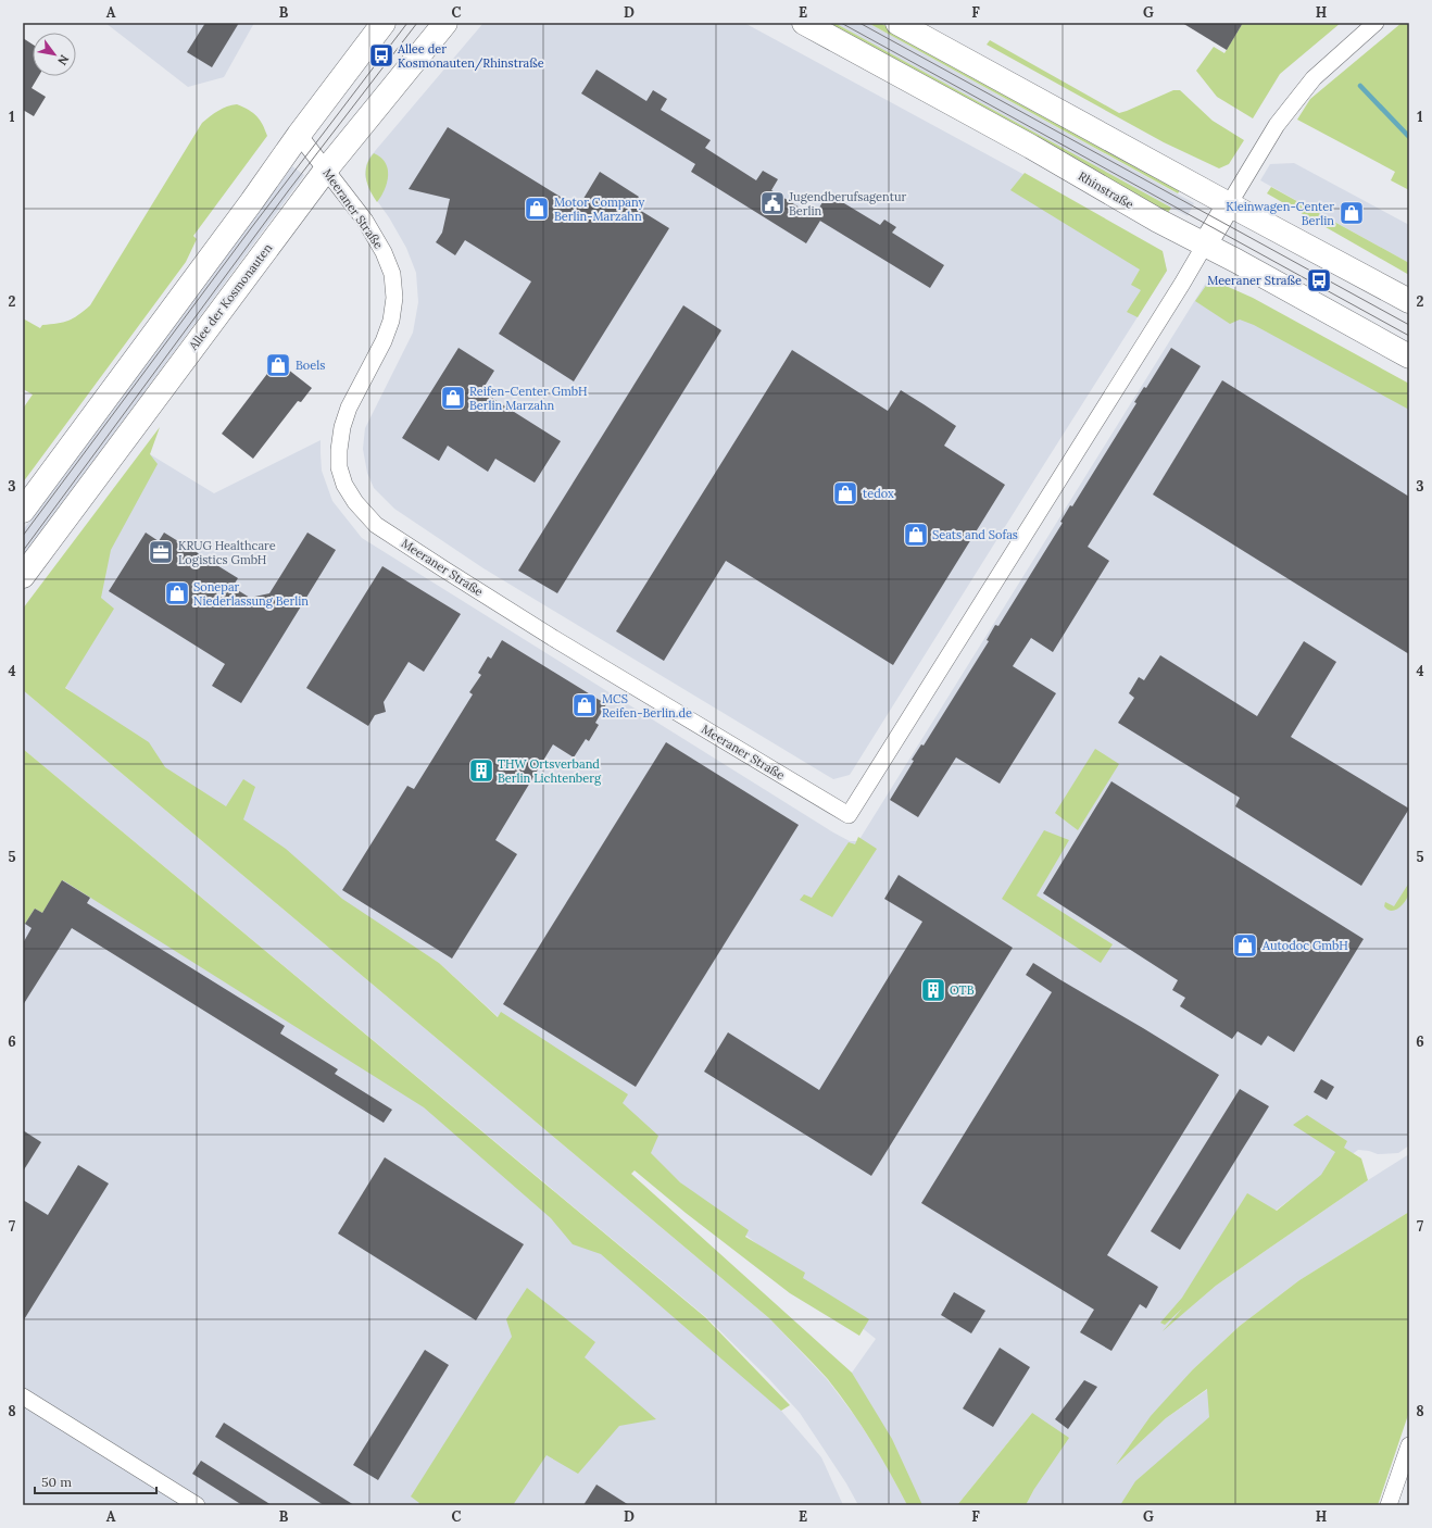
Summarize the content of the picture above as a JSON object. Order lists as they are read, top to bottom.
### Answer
{
  "streets": {
    "main road": ["Rhinstraße", "Allee der Kosmonauten"],
    "street": ["Meeraner Straße"]
  },
  "crossings": [
    ["Rhinstraße", "Meeraner Straße"],
    ["Meeraner Straße", "Allee der Kosmonauten"]
  ],
  "places": {
    "bus stop": ["Allee der Kosmonauten/Rhinstraße", "Meeraner Straße"],
    "public building": ["Jugendberufsagentur Berlin"],
    "shop": [
      "Motor Company Berlin-Marzahn",
      "Kleinwagen-Center Berlin",
      "Boels",
      "Reifen-Center GmbH Berlin Marzahn",
      "tedox",
      "Seats and Sofas",
      "Sonepar Niederlassung Berlin",
      "MCS Reifen-Berlin.de",
      "Autodoc GmbH"
    ],
    "office": ["KRUG Healthcare Logistics GmbH"],
    "building": ["THW Ortsverband Berlin Lichtenberg", "OTB"]
  },
  "scale_bar": "50 m",
  "north": "bottom right",
  "grid": {
    "columns": [
      "A",
      "B",
      "C",
      "D",
      "E",
      "F",
      "G",
      "H"
    ],
    "rows": [
      "1",
      "2",
      "3",
      "4",
      "5",
      "6",
      "7",
      "8"
    ]
  }
}
